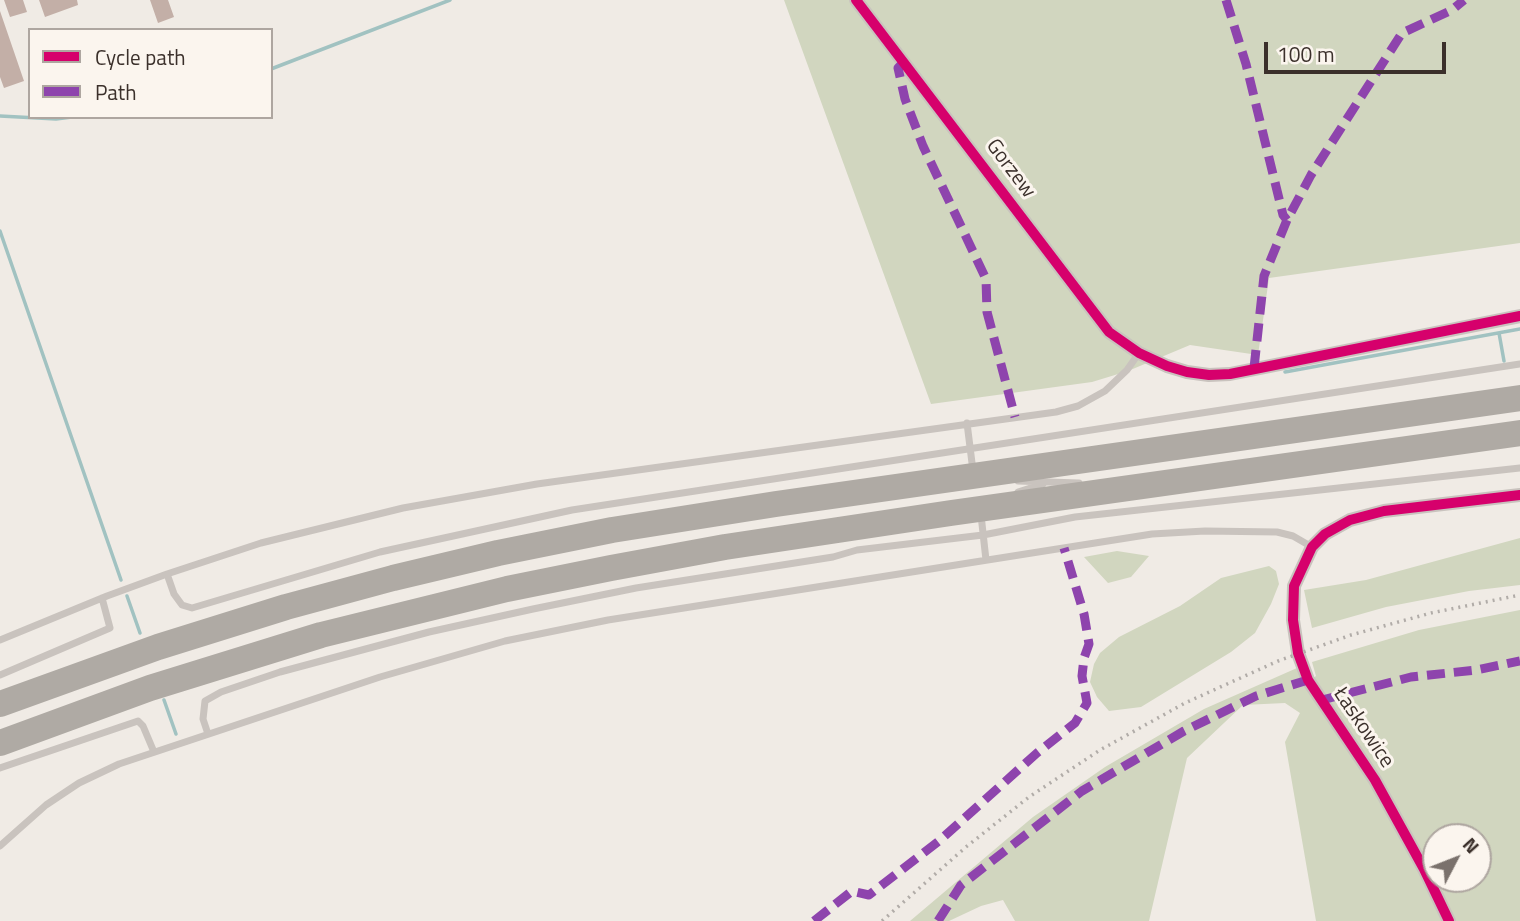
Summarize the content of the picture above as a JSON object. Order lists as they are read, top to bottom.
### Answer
{
  "streets": {
    "street": ["Gorzew", "Łaskowice"]
  },
  "legend": ["Cycle path", "Path"],
  "scale_bar": "100 m",
  "north": "top right"
}
